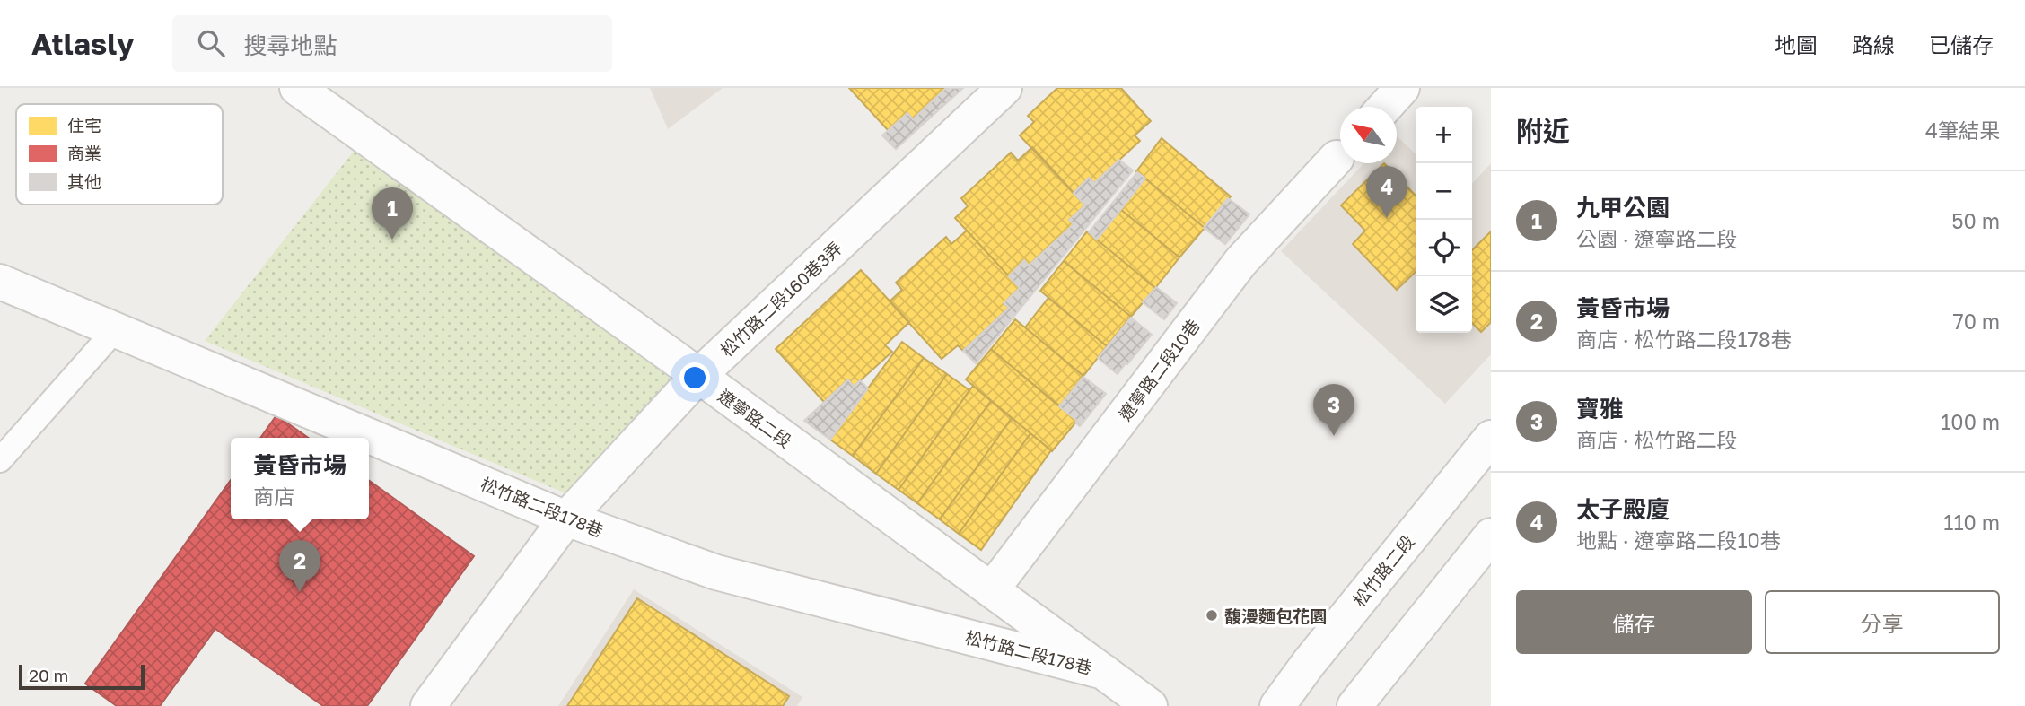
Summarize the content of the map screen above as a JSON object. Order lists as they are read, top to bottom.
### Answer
{
  "streets": {
    "street": [
      "松竹路二段160巷3弄",
      "遼寧路二段10巷",
      "遼寧路二段",
      "松竹路二段178巷",
      "松竹路二段"
    ]
  },
  "crossings": [
    ["松竹路二段160巷3弄", "遼寧路二段"],
    ["松竹路二段160巷3弄", "松竹路二段178巷"],
    ["遼寧路二段10巷", "遼寧路二段"],
    ["遼寧路二段", "松竹路二段178巷"]
  ],
  "places": ["馥漫麵包花園"],
  "legend": ["住宅", "商業", "其他"],
  "scale_bar": "20 m",
  "north": "top left",
  "page": {
    "header": "Atlasly",
    "search": "搜尋地點",
    "nav": ["地圖", "路線", "已儲存"],
    "heading": ["附近", "4筆結果"],
    "map_buttons": ["+", "−"],
    "pins": [
      "4",
      "1",
      "3",
      "2"
    ],
    "list": [
      {
        "mark": "1",
        "name": "九甲公園",
        "note": "公園 · 遼寧路二段",
        "value": "50 m"
      },
      {
        "mark": "2",
        "name": "黃昏市場",
        "note": "商店 · 松竹路二段178巷",
        "value": "70 m"
      },
      {
        "mark": "3",
        "name": "寶雅",
        "note": "商店 · 松竹路二段",
        "value": "100 m"
      },
      {
        "mark": "4",
        "name": "太子殿廈",
        "note": "地點 · 遼寧路二段10巷",
        "value": "110 m"
      }
    ],
    "popup": ["黃昏市場", "商店"],
    "buttons": ["儲存", "分享"],
    "scale": "20 m"
  }
}
